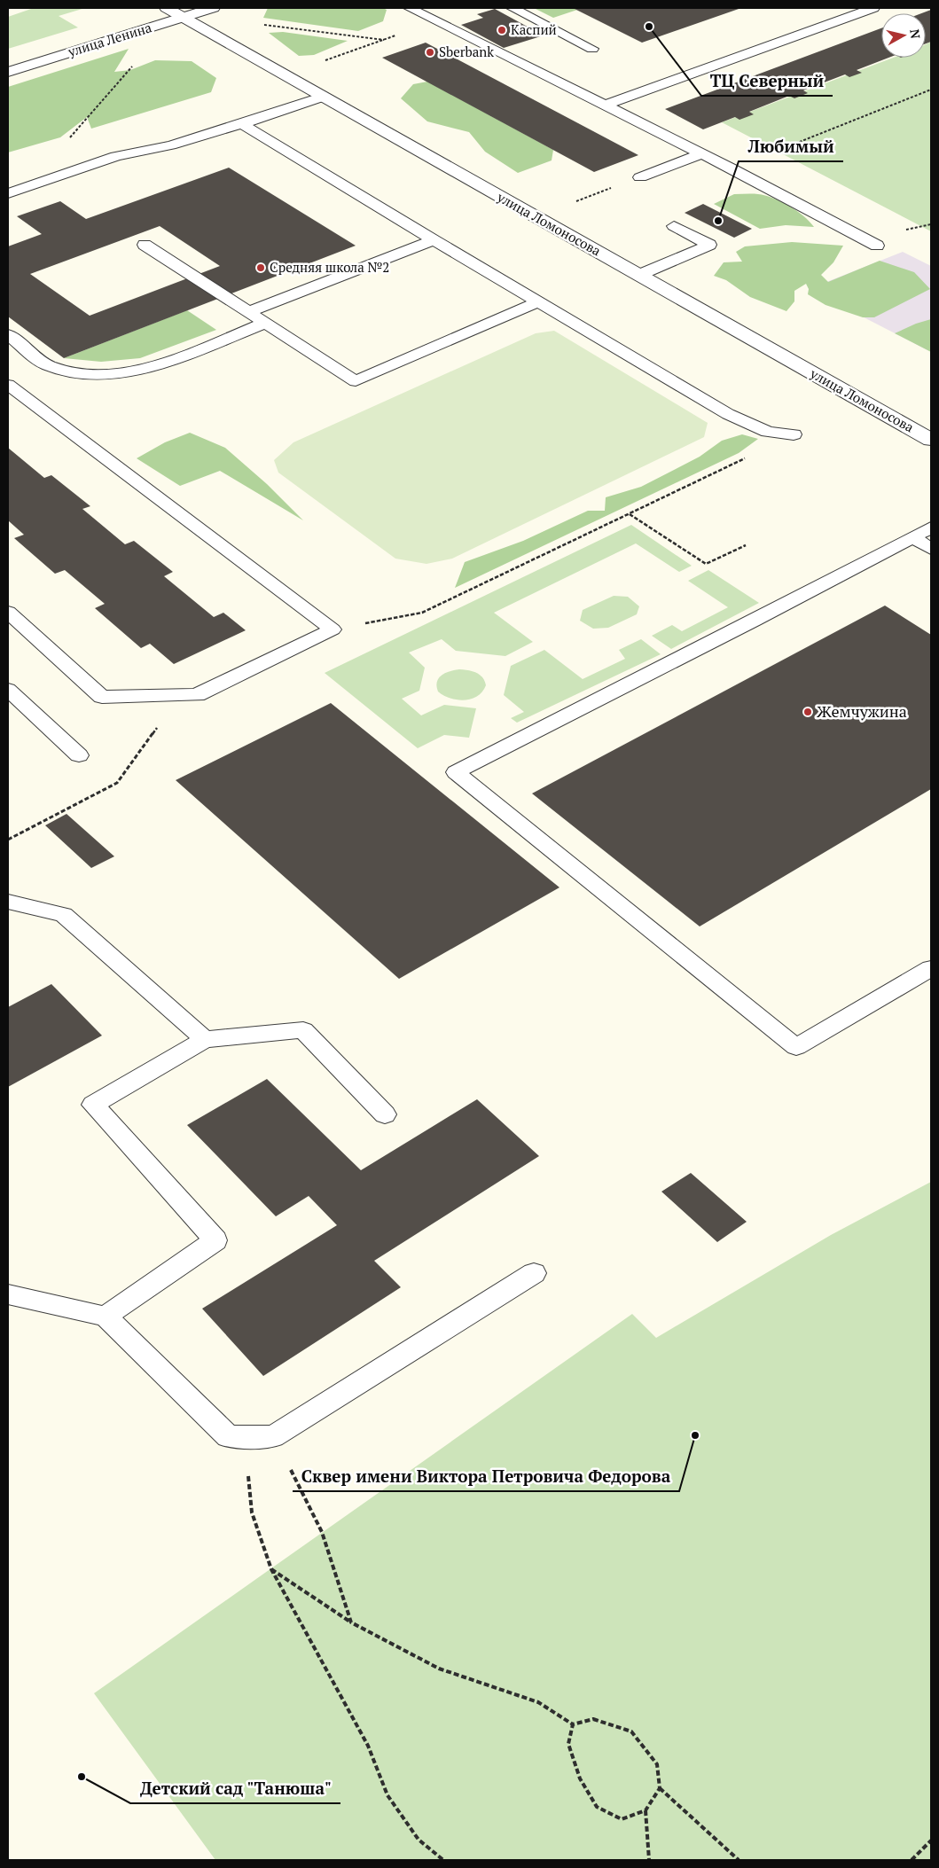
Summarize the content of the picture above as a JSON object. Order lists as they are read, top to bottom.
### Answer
{
  "streets": {
    "street": ["улица Ленина", "улица Ломоносова"]
  },
  "crossings": [
    ["улица Ленина", "улица Ломоносова"]
  ],
  "places": [
    "ТЦ Северный",
    "Каспий",
    "Sberbank",
    "Любимый",
    "Средняя школа №2",
    "Жемчужина",
    "Сквер имени Виктора Петровича Федорова",
    "Детский сад \"Танюша\""
  ],
  "north": "right"
}
